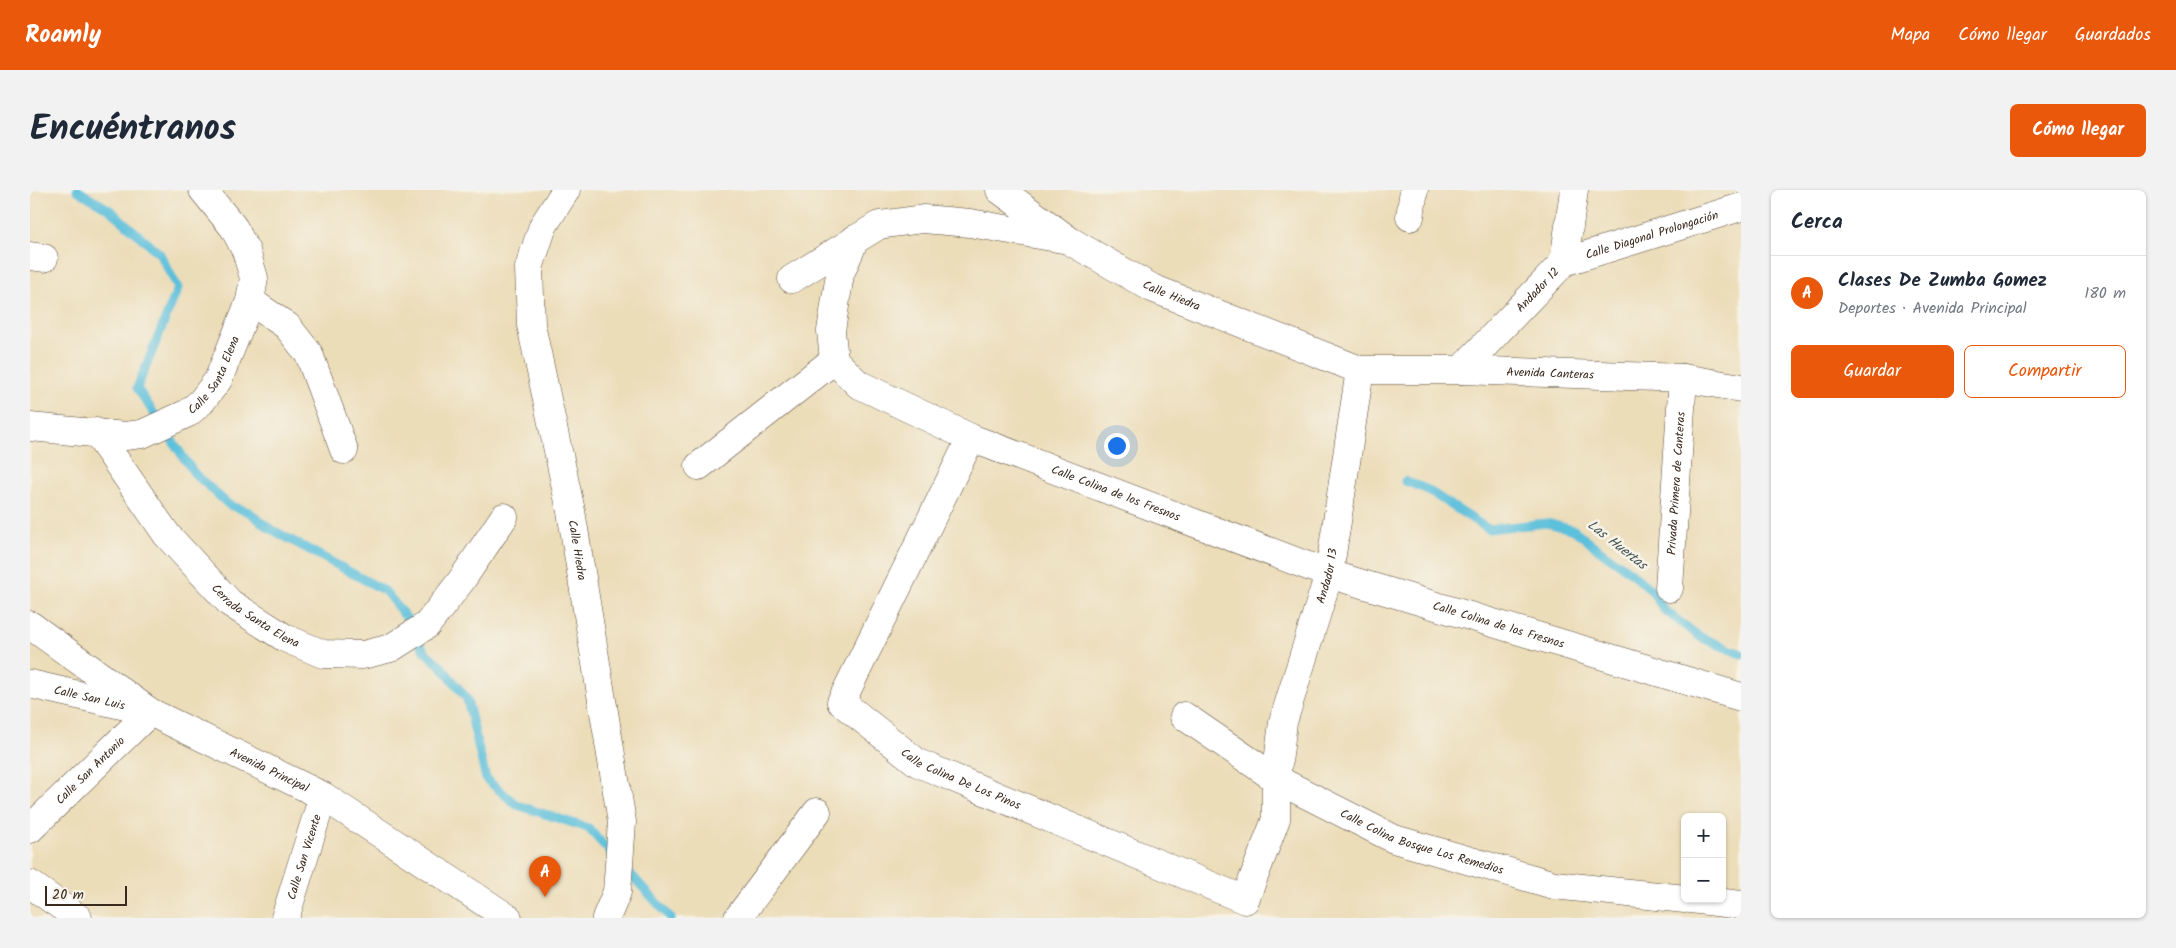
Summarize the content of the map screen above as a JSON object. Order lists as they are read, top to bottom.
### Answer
{
  "streets": {
    "street": [
      "Calle Diagonal Prolongación",
      "Andador 12",
      "Calle Hiedra",
      "Calle Santa Elena",
      "Avenida Canteras",
      "Privada Primera de Canteras",
      "Calle Colina de los Fresnos",
      "Andador 13",
      "Cerrada Santa Elena",
      "Calle San Luis",
      "Avenida Principal",
      "Calle San Antonio",
      "Calle Colina De Los Pinos",
      "Calle Colina Bosque Los Remedios",
      "Calle San Vicente"
    ]
  },
  "crossings": [
    ["Calle Diagonal Prolongación", "Andador 12"],
    ["Andador 12", "Avenida Canteras"],
    ["Calle Hiedra", "Avenida Canteras"],
    ["Calle Hiedra", "Andador 13"],
    ["Calle Santa Elena", "Cerrada Santa Elena"],
    ["Avenida Canteras", "Privada Primera de Canteras"],
    ["Avenida Canteras", "Andador 13"],
    ["Calle Colina de los Fresnos", "Andador 13"],
    ["Calle Colina de los Fresnos", "Calle Colina De Los Pinos"],
    ["Andador 13", "Calle Colina De Los Pinos"],
    ["Andador 13", "Calle Colina Bosque Los Remedios"],
    ["Calle San Luis", "Avenida Principal"],
    ["Calle San Luis", "Calle San Antonio"],
    ["Avenida Principal", "Calle San Antonio"],
    ["Avenida Principal", "Calle San Vicente"],
    ["Calle Colina De Los Pinos", "Calle Colina Bosque Los Remedios"]
  ],
  "water": ["Las Huertas"],
  "scale_bar": "20 m",
  "page": {
    "header": "Roamly",
    "nav": ["Mapa", "Cómo llegar", "Guardados"],
    "title": "Encuéntranos",
    "buttons": [
      "Cómo llegar",
      ["Guardar", "Compartir"]
    ],
    "heading": "Cerca",
    "list": [
      {
        "mark": "A",
        "name": "Clases De Zumba Gomez",
        "note": "Deportes · Avenida Principal",
        "value": "180 m"
      }
    ],
    "map_buttons": ["+", "−"],
    "pins": "A",
    "scale": "20 m"
  }
}
